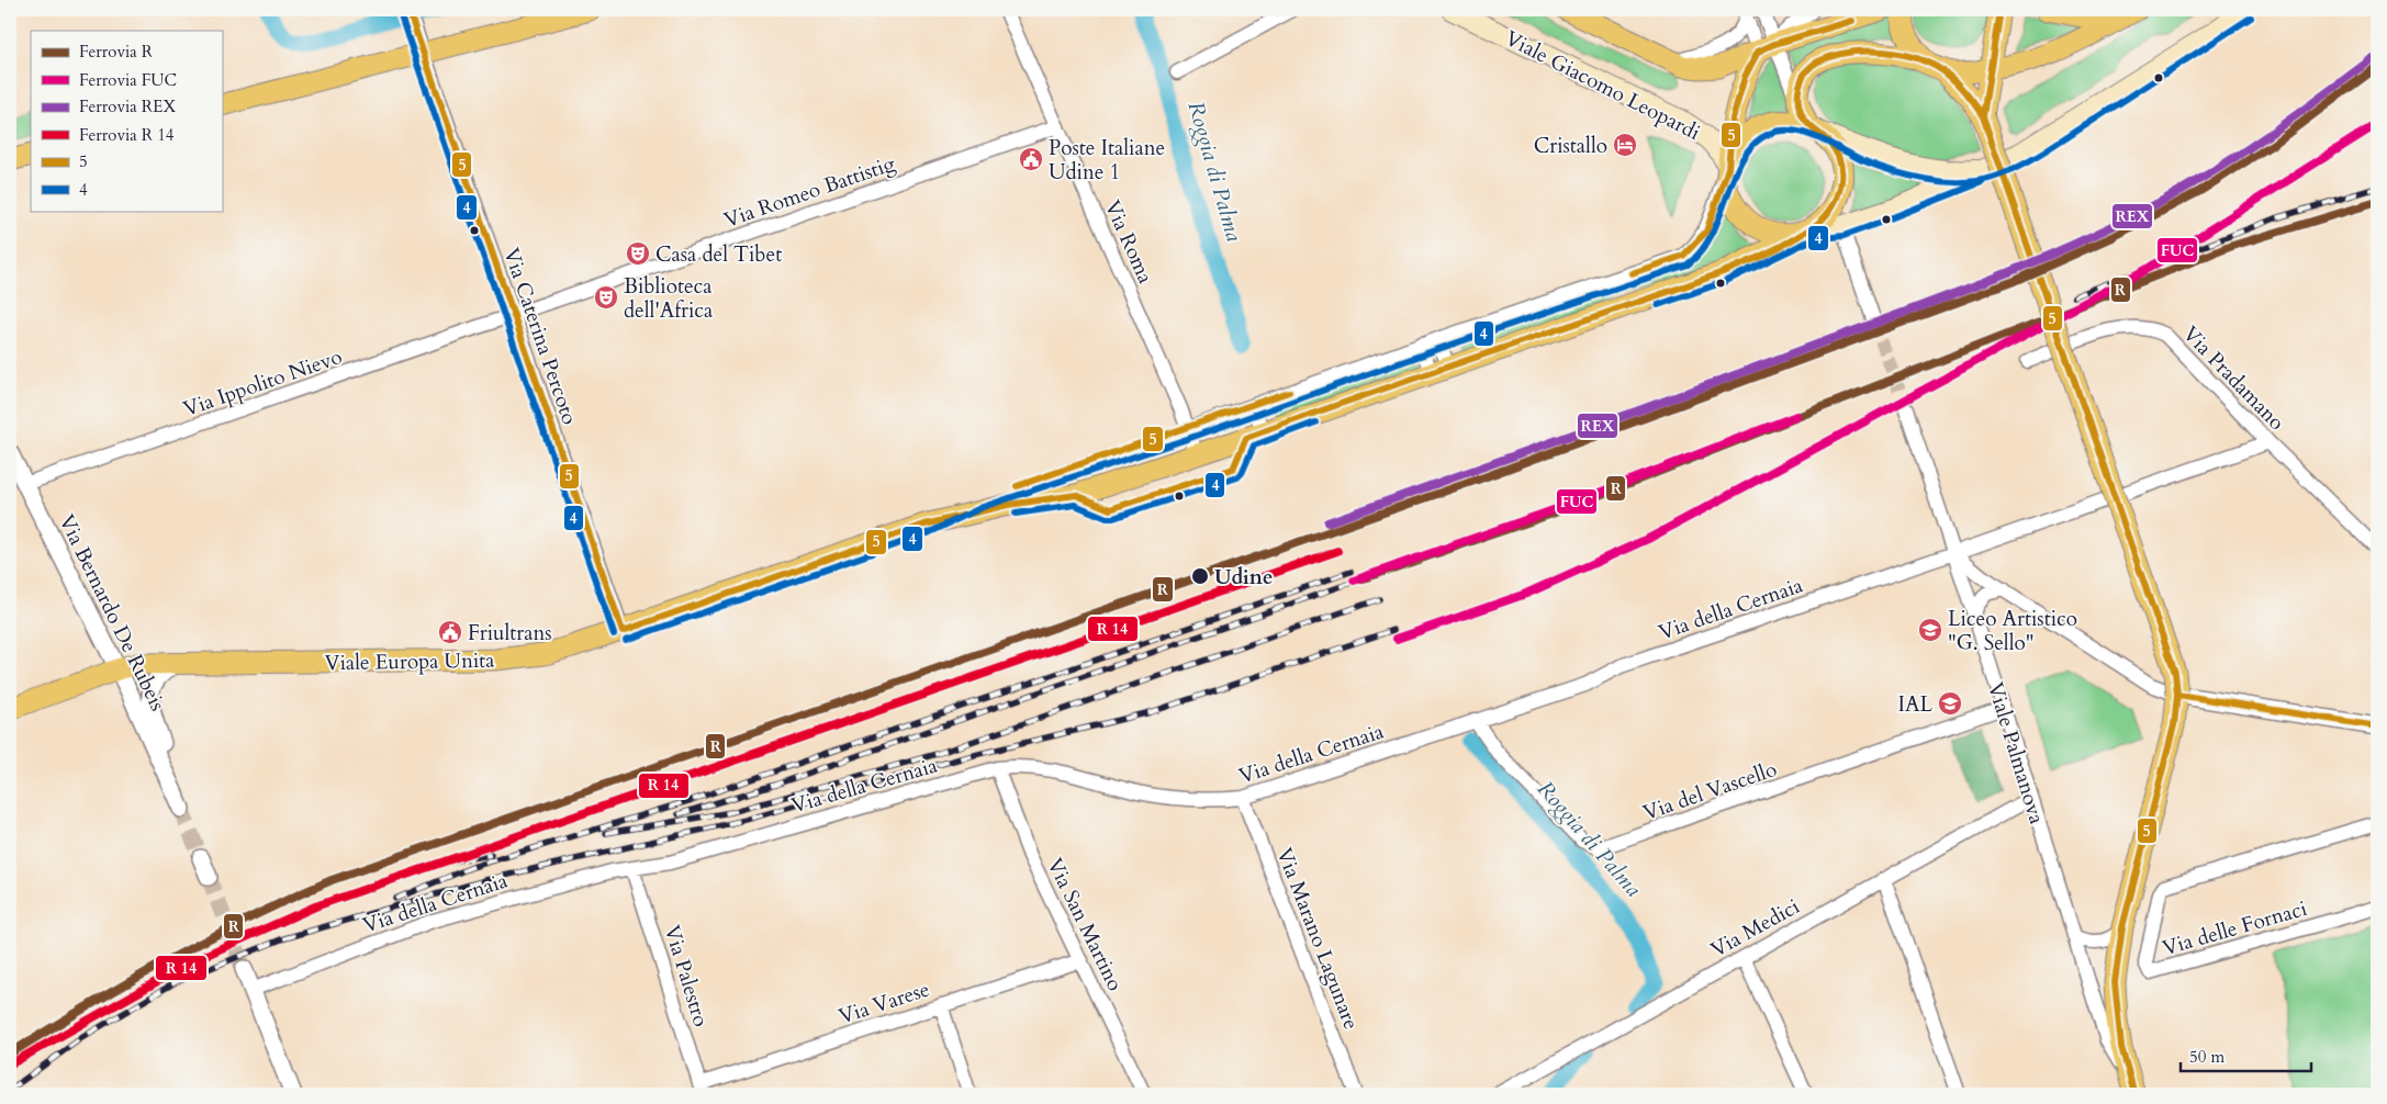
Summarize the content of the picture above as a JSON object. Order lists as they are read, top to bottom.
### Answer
{
  "streets": {
    "main road": ["Viale Giacomo Leopardi", "Viale Europa Unita"],
    "street": [
      "Via Romeo Battistig",
      "Via Roma",
      "Via Caterina Percoto",
      "Via Pradamano",
      "Via Ippolito Nievo",
      "Via della Cernaia",
      "Via Bernardo De Rubeis",
      "Viale Palmanova",
      "Via del Vascello",
      "Via San Martino",
      "Via Medici",
      "Via delle Fornaci",
      "Via Marano Lagunare",
      "Via Palestro",
      "Via Varese"
    ]
  },
  "crossings": [
    ["Viale Giacomo Leopardi", "Viale Europa Unita"],
    ["Via Romeo Battistig", "Via Roma"],
    ["Via Romeo Battistig", "Via Caterina Percoto"],
    ["Via Romeo Battistig", "Via Ippolito Nievo"],
    ["Via Caterina Percoto", "Via Ippolito Nievo"],
    ["Via Caterina Percoto", "Viale Europa Unita"],
    ["Via Pradamano", "Via della Cernaia"],
    ["Via Ippolito Nievo", "Via Bernardo De Rubeis"],
    ["Via della Cernaia", "Viale Palmanova"],
    ["Via della Cernaia", "Via del Vascello"],
    ["Via della Cernaia", "Via San Martino"],
    ["Via della Cernaia", "Via Marano Lagunare"],
    ["Via della Cernaia", "Via Palestro"],
    ["Via Bernardo De Rubeis", "Viale Europa Unita"],
    ["Viale Palmanova", "Via del Vascello"],
    ["Viale Palmanova", "Via Medici"],
    ["Via San Martino", "Via Varese"],
    ["Via Palestro", "Via Varese"]
  ],
  "water": ["Roggia di Palma"],
  "places": {
    "hotel": ["Cristallo"],
    "public building": ["Poste Italiane Udine 1", "Friultrans"],
    "theatre": ["Casa del Tibet", "Biblioteca dell'Africa"],
    "other": ["Udine"],
    "school or university": ["Liceo Artistico \"G. Sello\"", "IAL"]
  },
  "lines": [
    "transit line 5",
    "transit line 4",
    "rail line REX",
    "rail line R",
    "rail line FUC"
  ],
  "legend": [
    "Ferrovia R",
    "Ferrovia FUC",
    "Ferrovia REX",
    "Ferrovia R 14",
    "5",
    "4"
  ],
  "scale_bar": "50 m"
}
